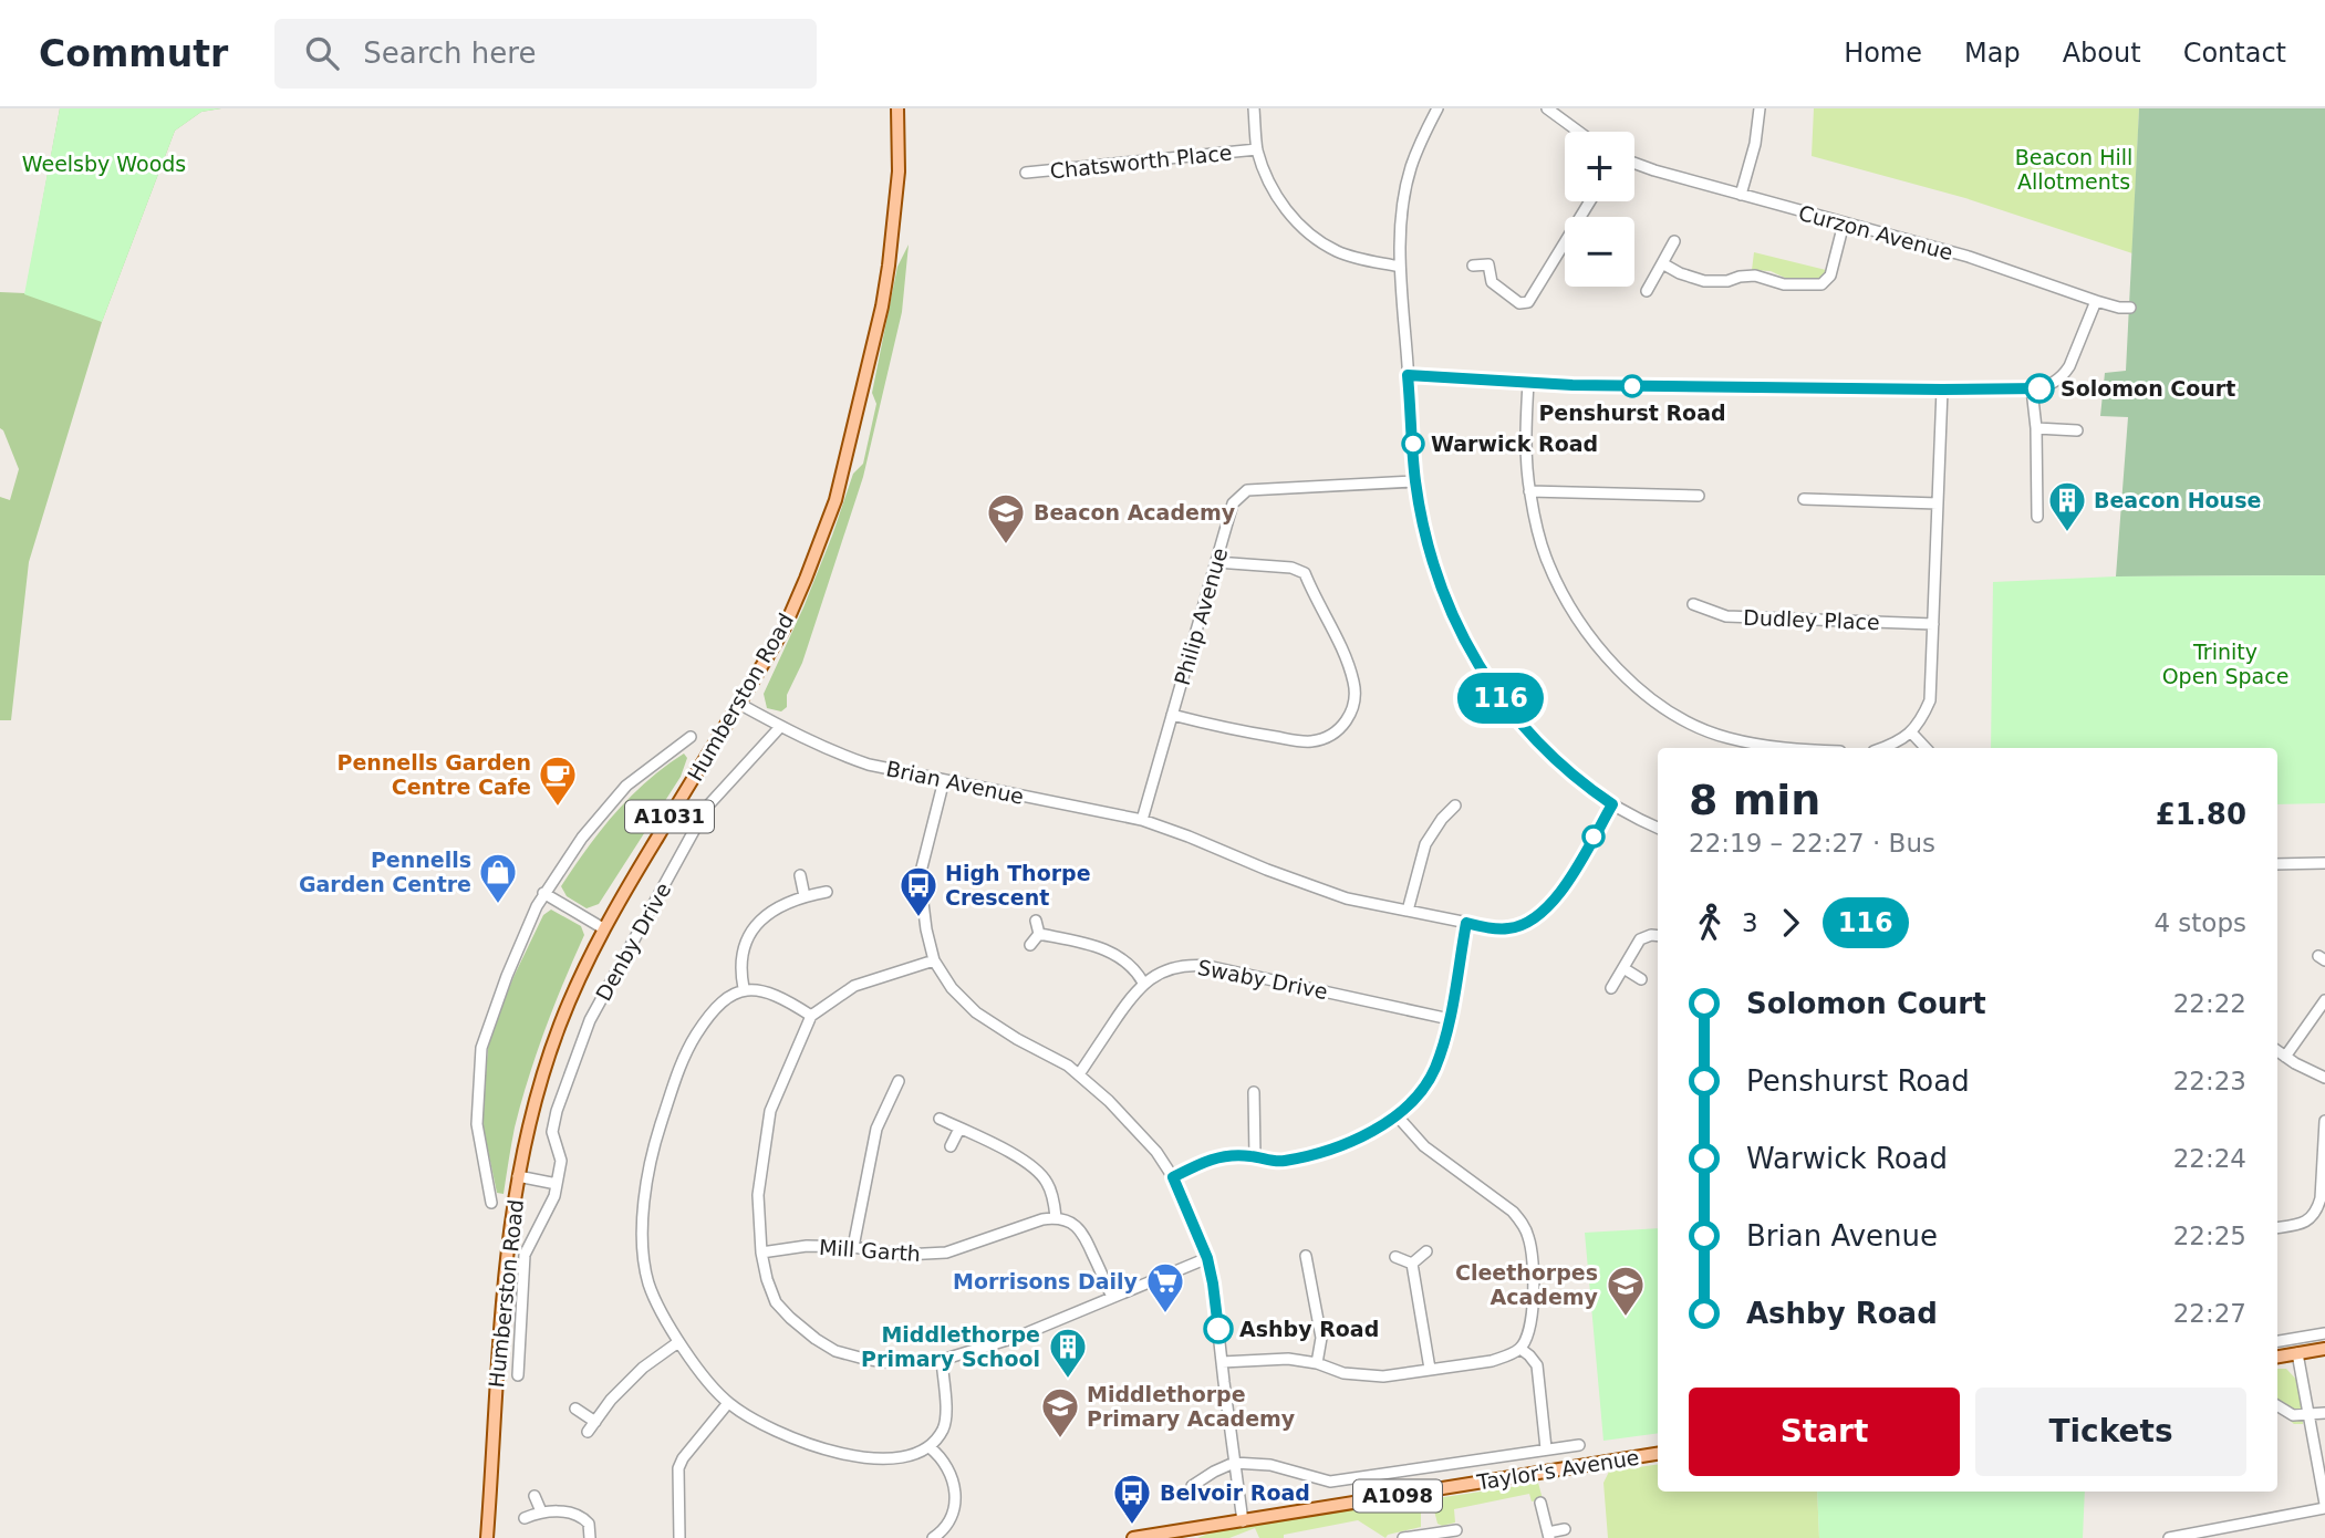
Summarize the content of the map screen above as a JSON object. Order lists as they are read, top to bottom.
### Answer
{
  "streets": {
    "main road": [
      "Humberston Road",
      "A1031",
      "Taylor's Avenue",
      "A1098"
    ],
    "street": [
      "Chatsworth Place",
      "Curzon Avenue",
      "Philip Avenue",
      "Dudley Place",
      "Brian Avenue",
      "Denby Drive",
      "Swaby Drive",
      "Mill Garth"
    ]
  },
  "crossings": [
    ["Philip Avenue", "Brian Avenue"],
    ["Humberston Road", "Brian Avenue"],
    ["Brian Avenue", "Denby Drive"]
  ],
  "parks": ["Beacon Hill Allotments", "Weelsby Woods", "Trinity Open Space"],
  "places": {
    "other": [
      "Penshurst Road",
      "Solomon Court",
      "Warwick Road",
      "Ashby Road"
    ],
    "building": ["Beacon House", "Middlethorpe Primary School"],
    "school or university": ["Beacon Academy", "Cleethorpes Academy", "Middlethorpe Primary Academy"],
    "cafe": ["Pennells Garden Centre Cafe"],
    "shop": ["Pennells Garden Centre"],
    "bus stop": ["High Thorpe Crescent", "Belvoir Road"],
    "supermarket": ["Morrisons Daily"]
  },
  "lines": ["bus line 116"],
  "page": {
    "header": "Commutr",
    "search": "Search here",
    "nav": [
      "Home",
      "Map",
      "About",
      "Contact"
    ],
    "on_map": "116",
    "map_buttons": ["+", "−"],
    "heading": ["8 min", "22:19 – 22:27 · Bus", "£1.80"],
    "legs": ["3", "116", "4 stops"],
    "list": [
      {
        "name": "Solomon Court",
        "value": "22:22"
      },
      {
        "name": "Penshurst Road",
        "value": "22:23"
      },
      {
        "name": "Warwick Road",
        "value": "22:24"
      },
      {
        "name": "Brian Avenue",
        "value": "22:25"
      },
      {
        "name": "Ashby Road",
        "value": "22:27"
      }
    ],
    "buttons": ["Start", "Tickets"]
  }
}
